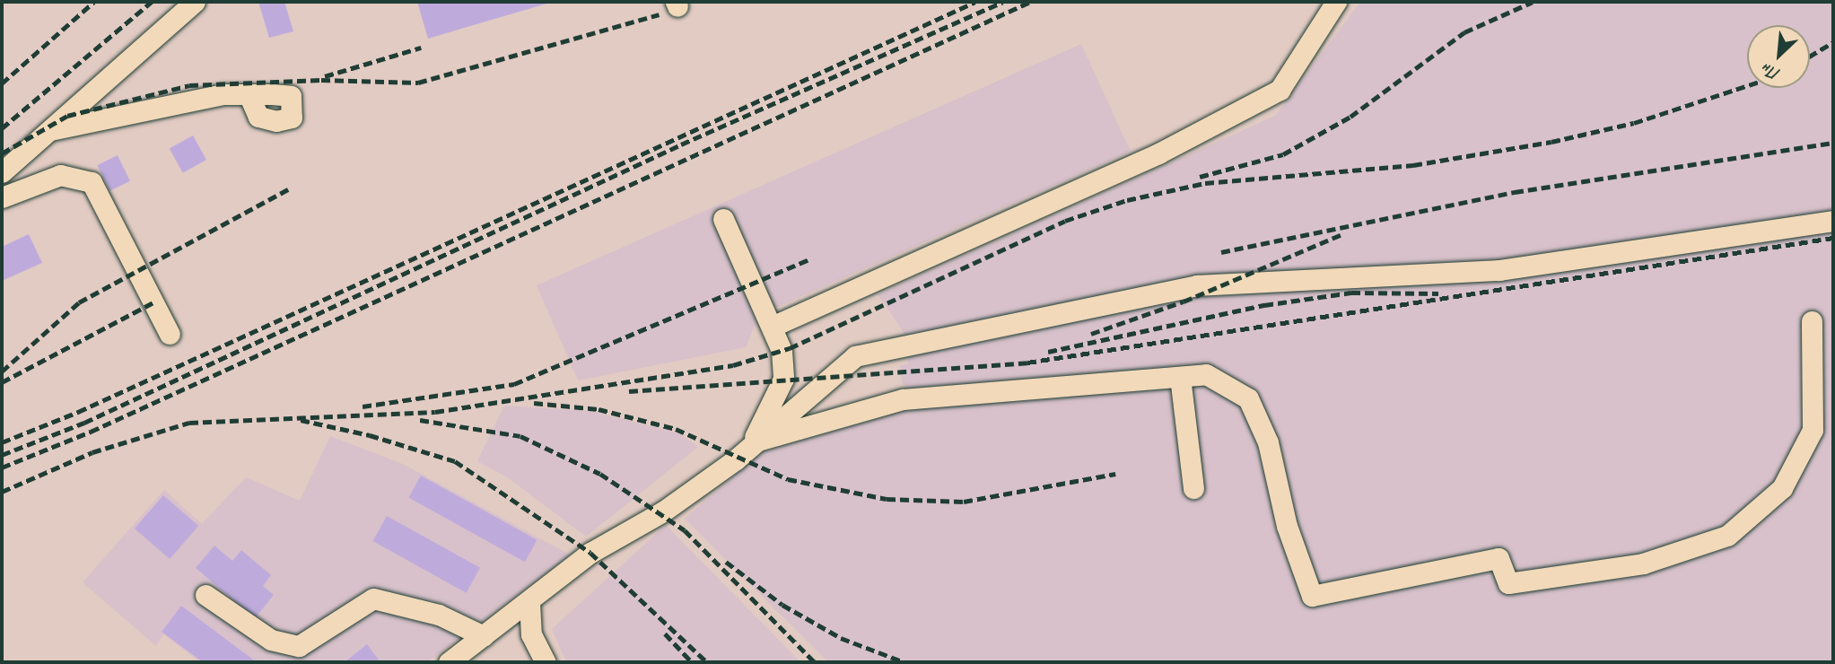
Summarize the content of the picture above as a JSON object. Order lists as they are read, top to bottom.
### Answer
{
  "north": "bottom left"
}
